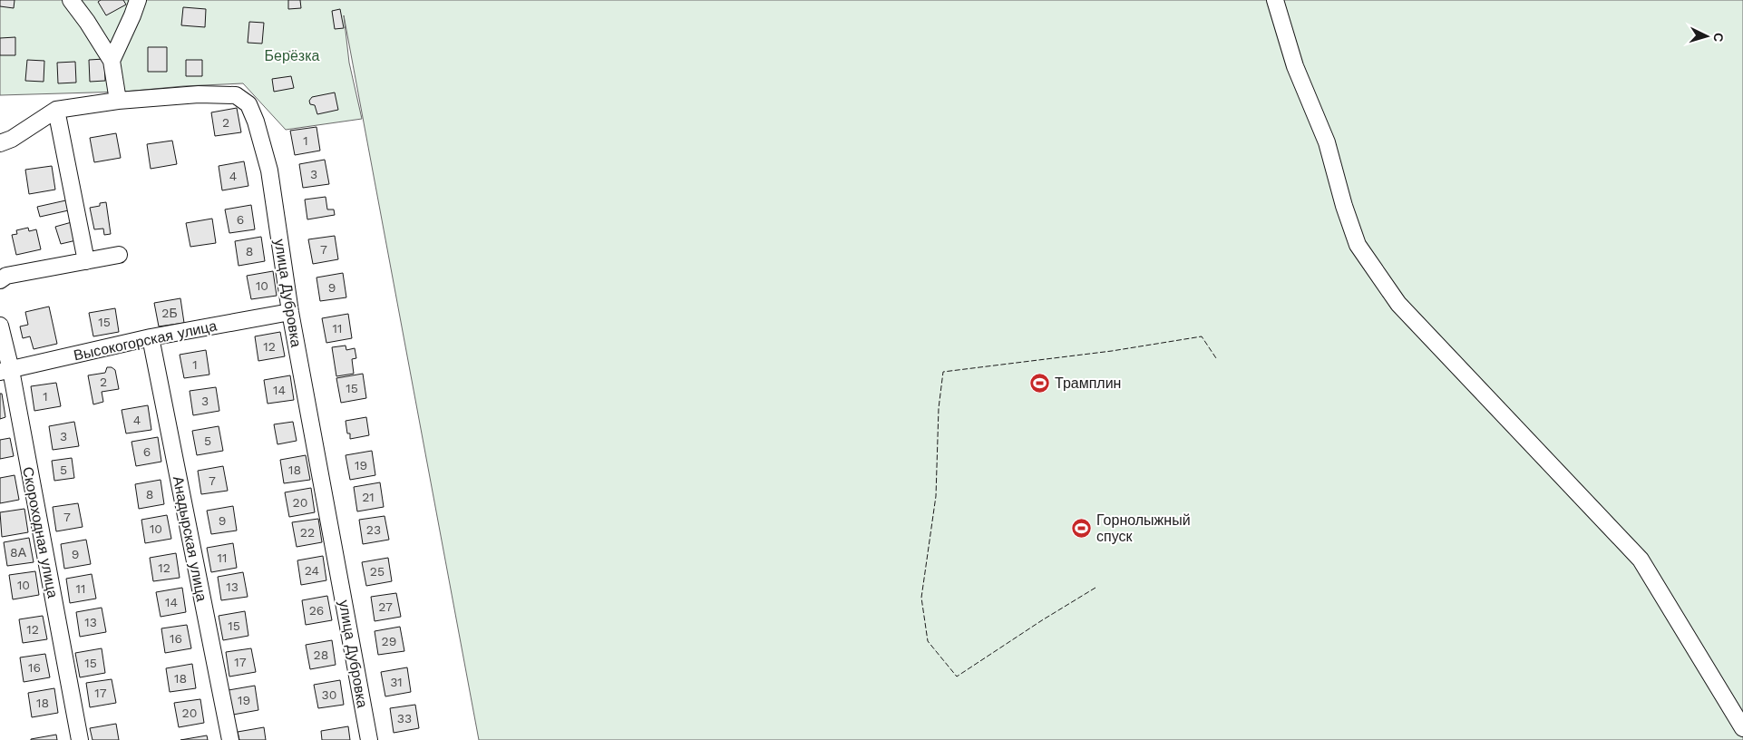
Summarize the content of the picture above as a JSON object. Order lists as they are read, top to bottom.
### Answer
{
  "streets": {
    "street": [
      "улица Дубровка",
      "Высокогорская улица",
      "Скороходная улица",
      "Анадырская улица"
    ]
  },
  "crossings": [
    ["улица Дубровка", "Высокогорская улица"],
    ["Высокогорская улица", "Скороходная улица"],
    ["Высокогорская улица", "Анадырская улица"]
  ],
  "parks": ["Берёзка"],
  "places": {
    "sports": ["Трамплин", "Горнолыжный спуск"]
  },
  "house_numbers": [
    "2",
    "1",
    "3",
    "4",
    "6",
    "7",
    "8",
    "10",
    "9",
    "2Б",
    "15",
    "11",
    "12",
    "1",
    "2",
    "15",
    "14",
    "1",
    "3",
    "4",
    "3",
    "5",
    "6",
    "19",
    "5",
    "18",
    "7",
    "8",
    "21",
    "20",
    "7",
    "9",
    "10",
    "23",
    "22",
    "8А",
    "9",
    "11",
    "12",
    "24",
    "25",
    "10",
    "13",
    "11",
    "14",
    "27",
    "26",
    "13",
    "15",
    "12",
    "16",
    "29",
    "28",
    "17",
    "15",
    "16",
    "18",
    "31",
    "17",
    "30",
    "19",
    "18",
    "20",
    "33"
  ],
  "north": "right"
}
